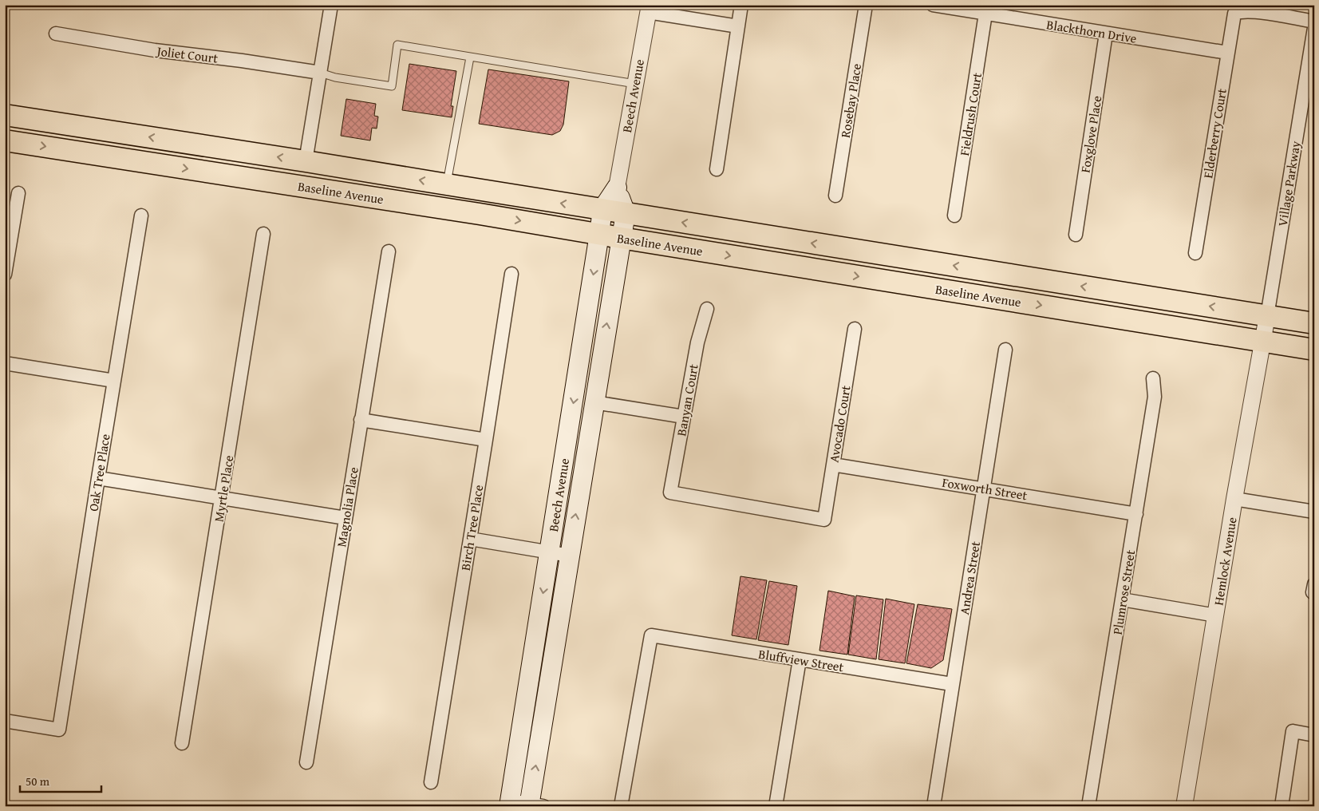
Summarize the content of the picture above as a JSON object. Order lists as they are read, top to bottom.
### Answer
{
  "streets": {
    "main road": ["Beech Avenue", "Baseline Avenue"],
    "street": [
      "Blackthorn Drive",
      "Joliet Court",
      "Rosebay Place",
      "Fieldrush Court",
      "Elderberry Court",
      "Foxglove Place",
      "Village Parkway",
      "Banyan Court",
      "Avocado Court",
      "Oak Tree Place",
      "Myrtle Place",
      "Foxworth Street",
      "Magnolia Place",
      "Birch Tree Place",
      "Hemlock Avenue",
      "Andrea Street",
      "Plumrose Street",
      "Bluffview Street"
    ]
  },
  "crossings": [
    ["Blackthorn Drive", "Fieldrush Court"],
    ["Blackthorn Drive", "Elderberry Court"],
    ["Blackthorn Drive", "Foxglove Place"],
    ["Beech Avenue", "Baseline Avenue"],
    ["Village Parkway", "Baseline Avenue"],
    ["Village Parkway", "Hemlock Avenue"],
    ["Baseline Avenue", "Hemlock Avenue"],
    ["Banyan Court", "Avocado Court"],
    ["Avocado Court", "Foxworth Street"],
    ["Foxworth Street", "Andrea Street"],
    ["Foxworth Street", "Plumrose Street"],
    ["Andrea Street", "Bluffview Street"]
  ],
  "scale_bar": "50 m"
}
